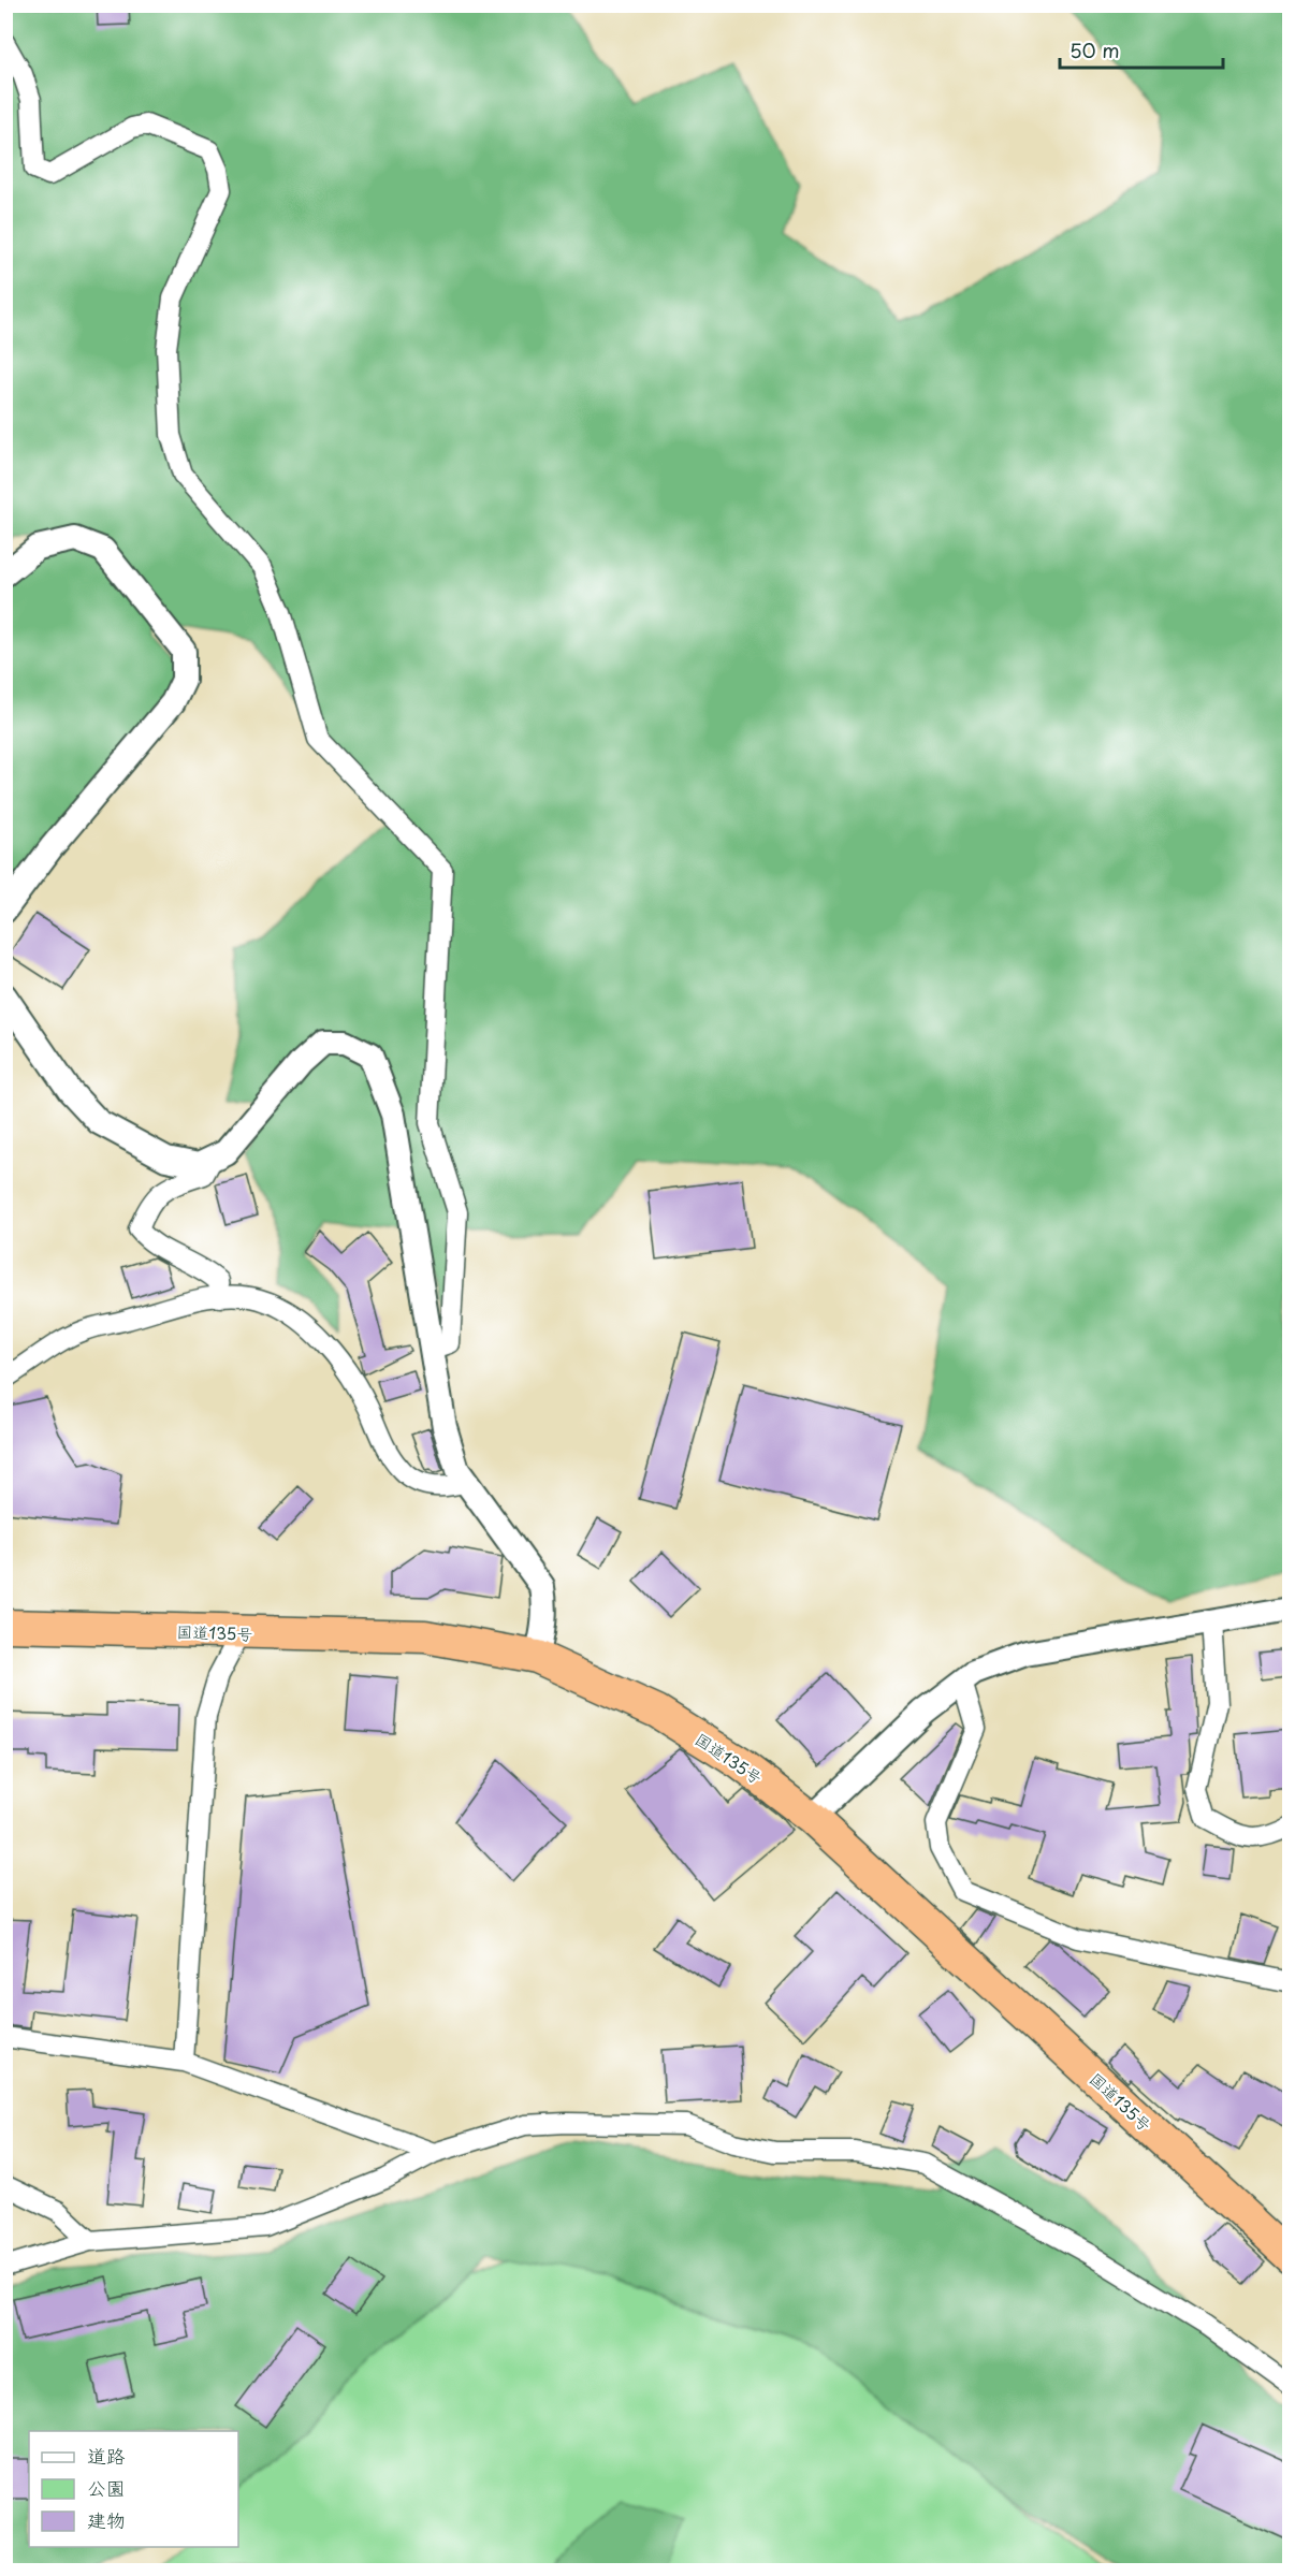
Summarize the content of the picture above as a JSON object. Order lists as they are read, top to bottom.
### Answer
{
  "streets": {
    "highway": ["国道135号"]
  },
  "legend": ["道路", "公園", "建物"],
  "scale_bar": "50 m"
}
